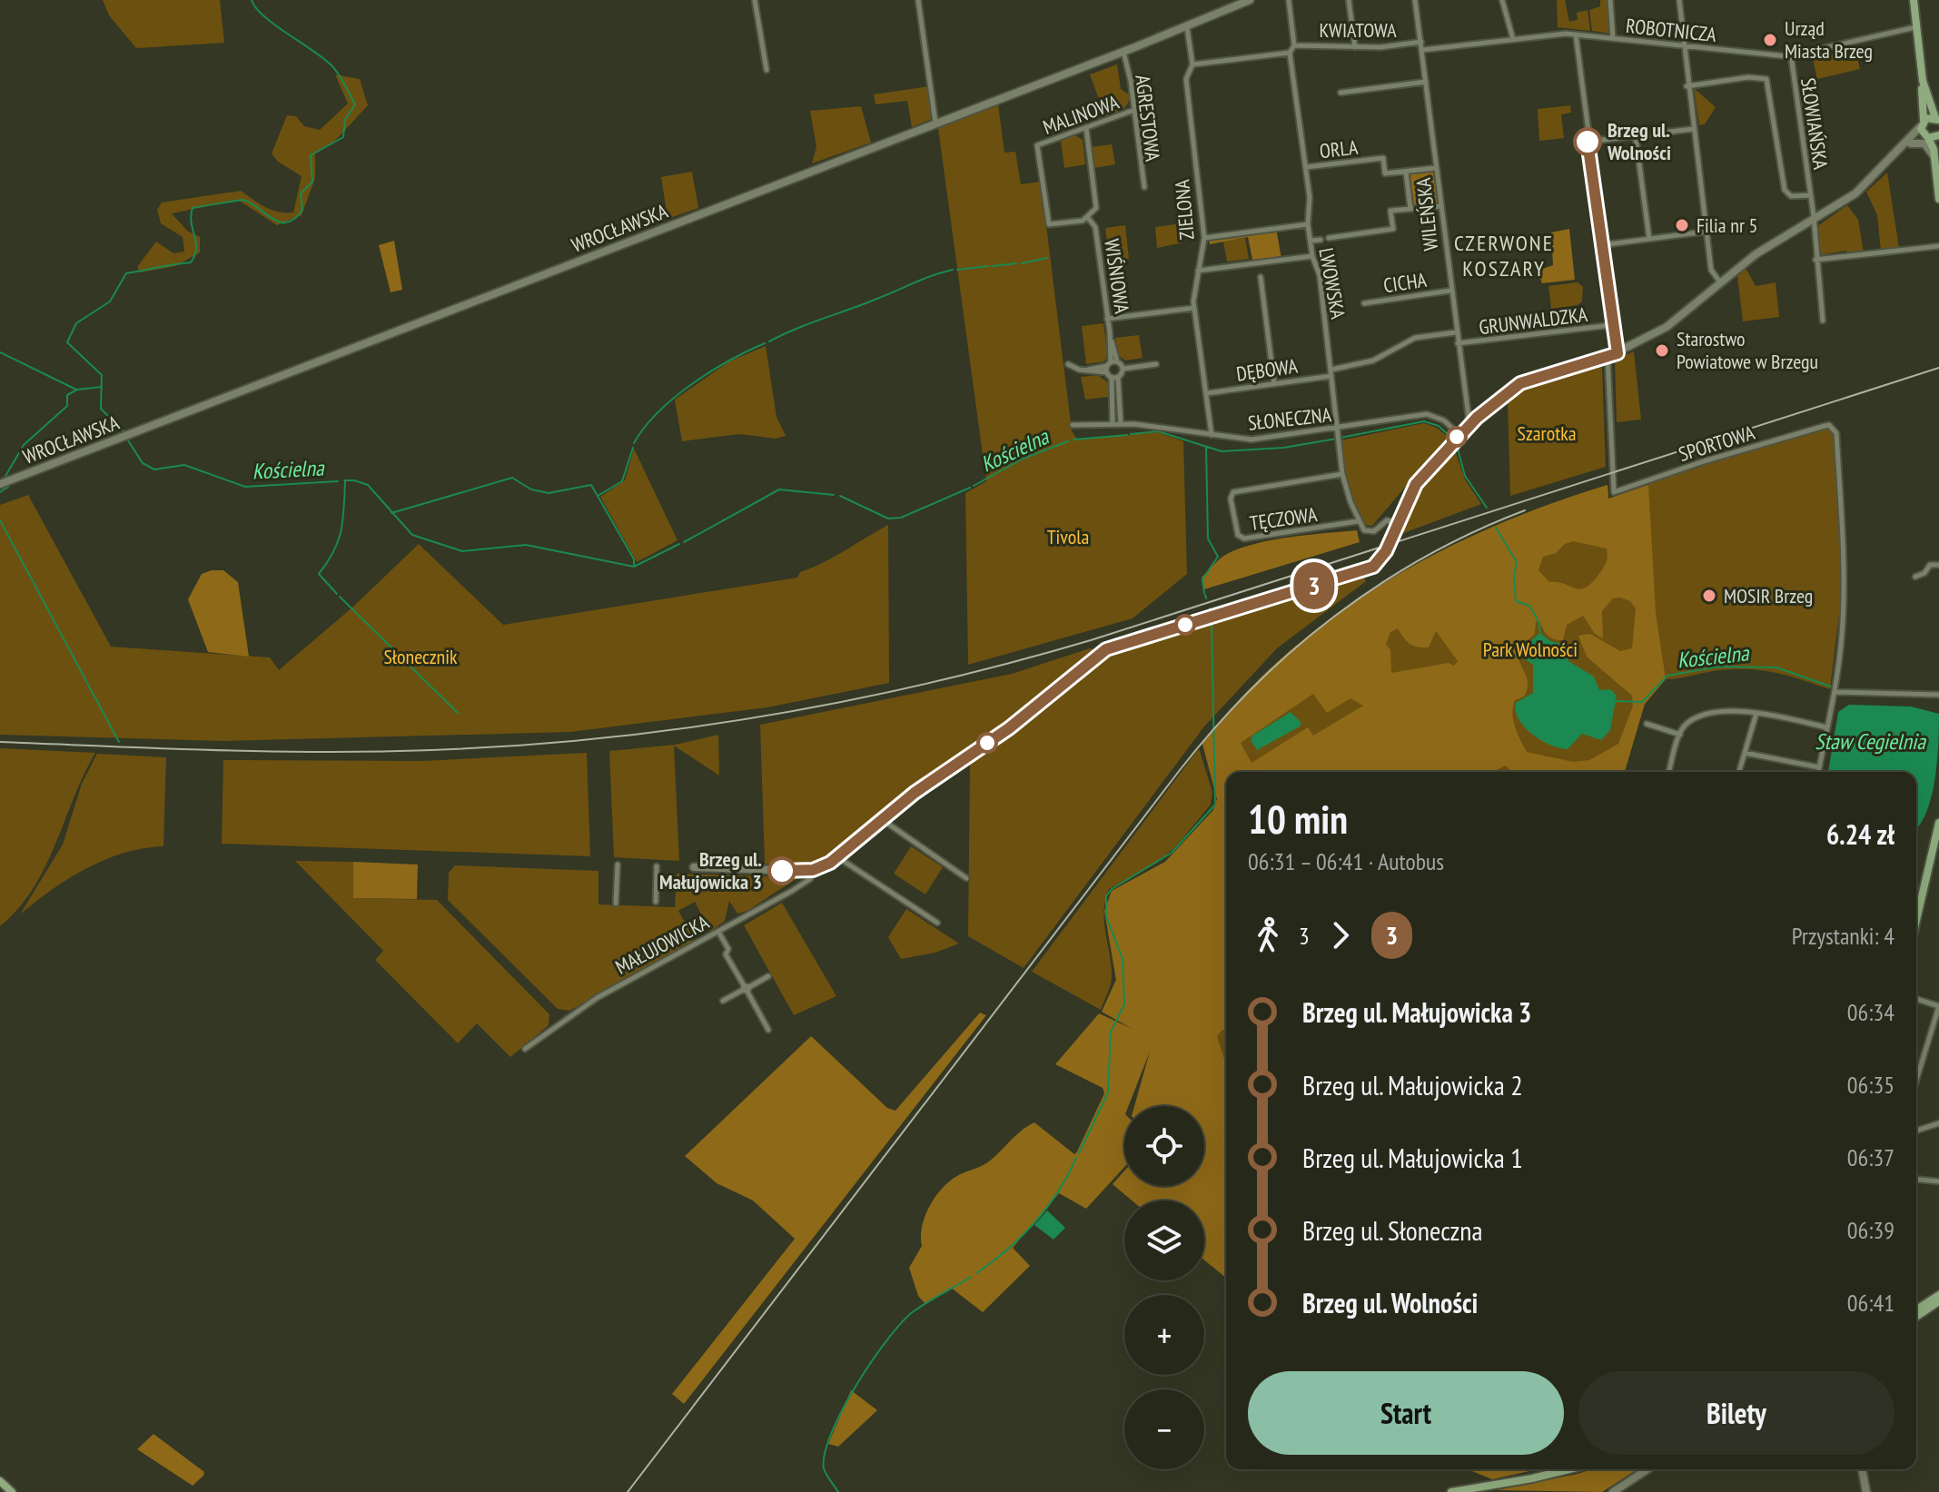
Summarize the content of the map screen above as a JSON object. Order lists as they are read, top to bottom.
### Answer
{
  "streets": {
    "street": [
      "KWIATOWA",
      "ROBOTNICZA",
      "MALINOWA",
      "AGRESTOWA",
      "SŁOWIAŃSKA",
      "ORLA",
      "ZIELONA",
      "WILEŃSKA",
      "WROCŁAWSKA",
      "WIŚNIOWA",
      "CICHA",
      "LWOWSKA",
      "GRUNWALDZKA",
      "DĘBOWA",
      "SŁONECZNA",
      "SPORTOWA",
      "TĘCZOWA",
      "MAŁUJOWICKA"
    ]
  },
  "crossings": [
    ["KWIATOWA", "WILEŃSKA"],
    ["ROBOTNICZA", "SŁOWIAŃSKA"],
    ["ROBOTNICZA", "WILEŃSKA"],
    ["MALINOWA", "AGRESTOWA"],
    ["MALINOWA", "WIŚNIOWA"],
    ["AGRESTOWA", "WROCŁAWSKA"],
    ["SŁOWIAŃSKA", "MAŁUJOWICKA"],
    ["ORLA", "LWOWSKA"],
    ["ZIELONA", "WROCŁAWSKA"],
    ["ZIELONA", "DĘBOWA"],
    ["ZIELONA", "SŁONECZNA"],
    ["WILEŃSKA", "CICHA"],
    ["WILEŃSKA", "GRUNWALDZKA"],
    ["WILEŃSKA", "DĘBOWA"],
    ["WILEŃSKA", "MAŁUJOWICKA"],
    ["LWOWSKA", "DĘBOWA"],
    ["LWOWSKA", "SŁONECZNA"],
    ["LWOWSKA", "TĘCZOWA"],
    ["SŁONECZNA", "MAŁUJOWICKA"],
    ["SPORTOWA", "MAŁUJOWICKA"]
  ],
  "districts": ["CZERWONE KOSZARY"],
  "water": ["Kościelna", "Staw Cegielnia"],
  "parks": [
    "Szarotka",
    "Tivola",
    "Park Wolności",
    "Słonecznik"
  ],
  "places": [
    "Urząd Miasta Brzeg",
    "Brzeg ul. Wolności",
    "Filia nr 5",
    "Starostwo Powiatowe w Brzegu",
    "MOSIR Brzeg",
    "Brzeg ul. Małujowicka 3"
  ],
  "lines": ["bus line 3"],
  "page": {
    "on_map": "3",
    "heading": ["10 min", "06:31 – 06:41 · Autobus", "6.24 zł"],
    "legs": ["3", "3", "Przystanki: 4"],
    "list": [
      {
        "name": "Brzeg ul. Małujowicka 3",
        "value": "06:34"
      },
      {
        "name": "Brzeg ul. Małujowicka 2",
        "value": "06:35"
      },
      {
        "name": "Brzeg ul. Małujowicka 1",
        "value": "06:37"
      },
      {
        "name": "Brzeg ul. Słoneczna",
        "value": "06:39"
      },
      {
        "name": "Brzeg ul. Wolności",
        "value": "06:41"
      }
    ],
    "map_buttons": ["+", "−"],
    "buttons": ["Start", "Bilety"]
  }
}
